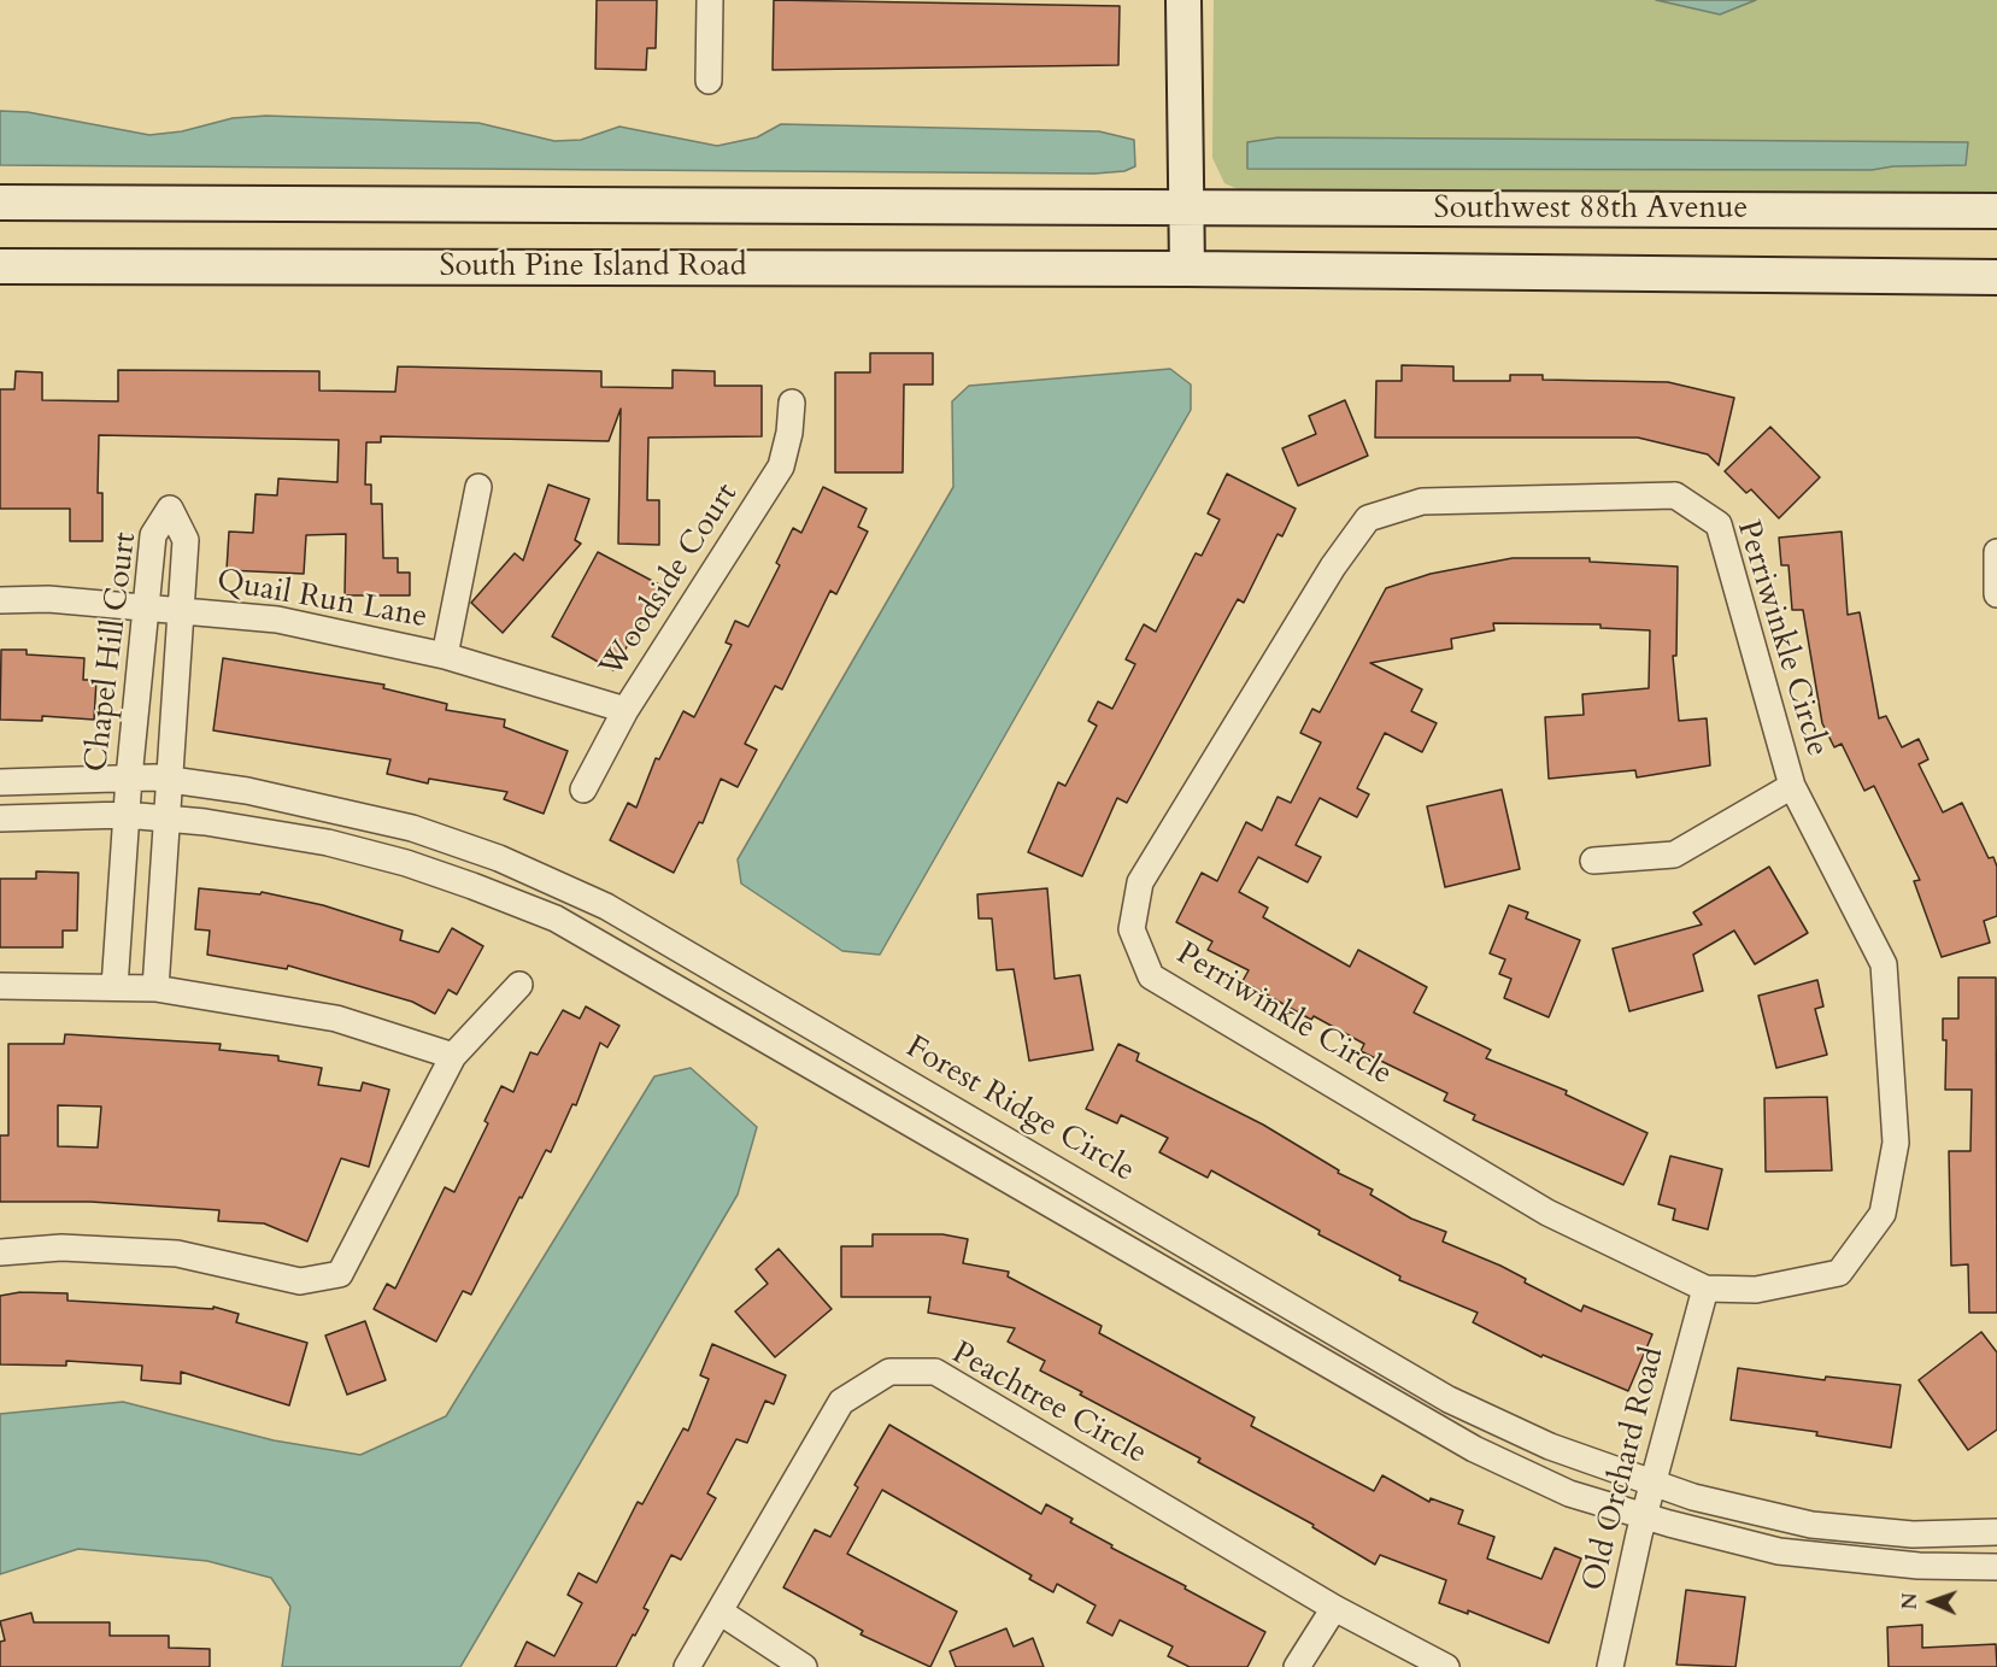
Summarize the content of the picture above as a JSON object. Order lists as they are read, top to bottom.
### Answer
{
  "streets": {
    "main road": ["Southwest 88th Avenue", "South Pine Island Road"],
    "street": [
      "Woodside Court",
      "Quail Run Lane",
      "Perriwinkle Circle",
      "Chapel Hill Court",
      "Forest Ridge Circle",
      "Peachtree Circle",
      "Old Orchard Road"
    ]
  },
  "crossings": [
    ["Southwest 88th Avenue", "South Pine Island Road"],
    ["Woodside Court", "Quail Run Lane"],
    ["Quail Run Lane", "Chapel Hill Court"],
    ["Perriwinkle Circle", "Old Orchard Road"],
    ["Chapel Hill Court", "Forest Ridge Circle"],
    ["Forest Ridge Circle", "Old Orchard Road"]
  ],
  "north": "left"
}
